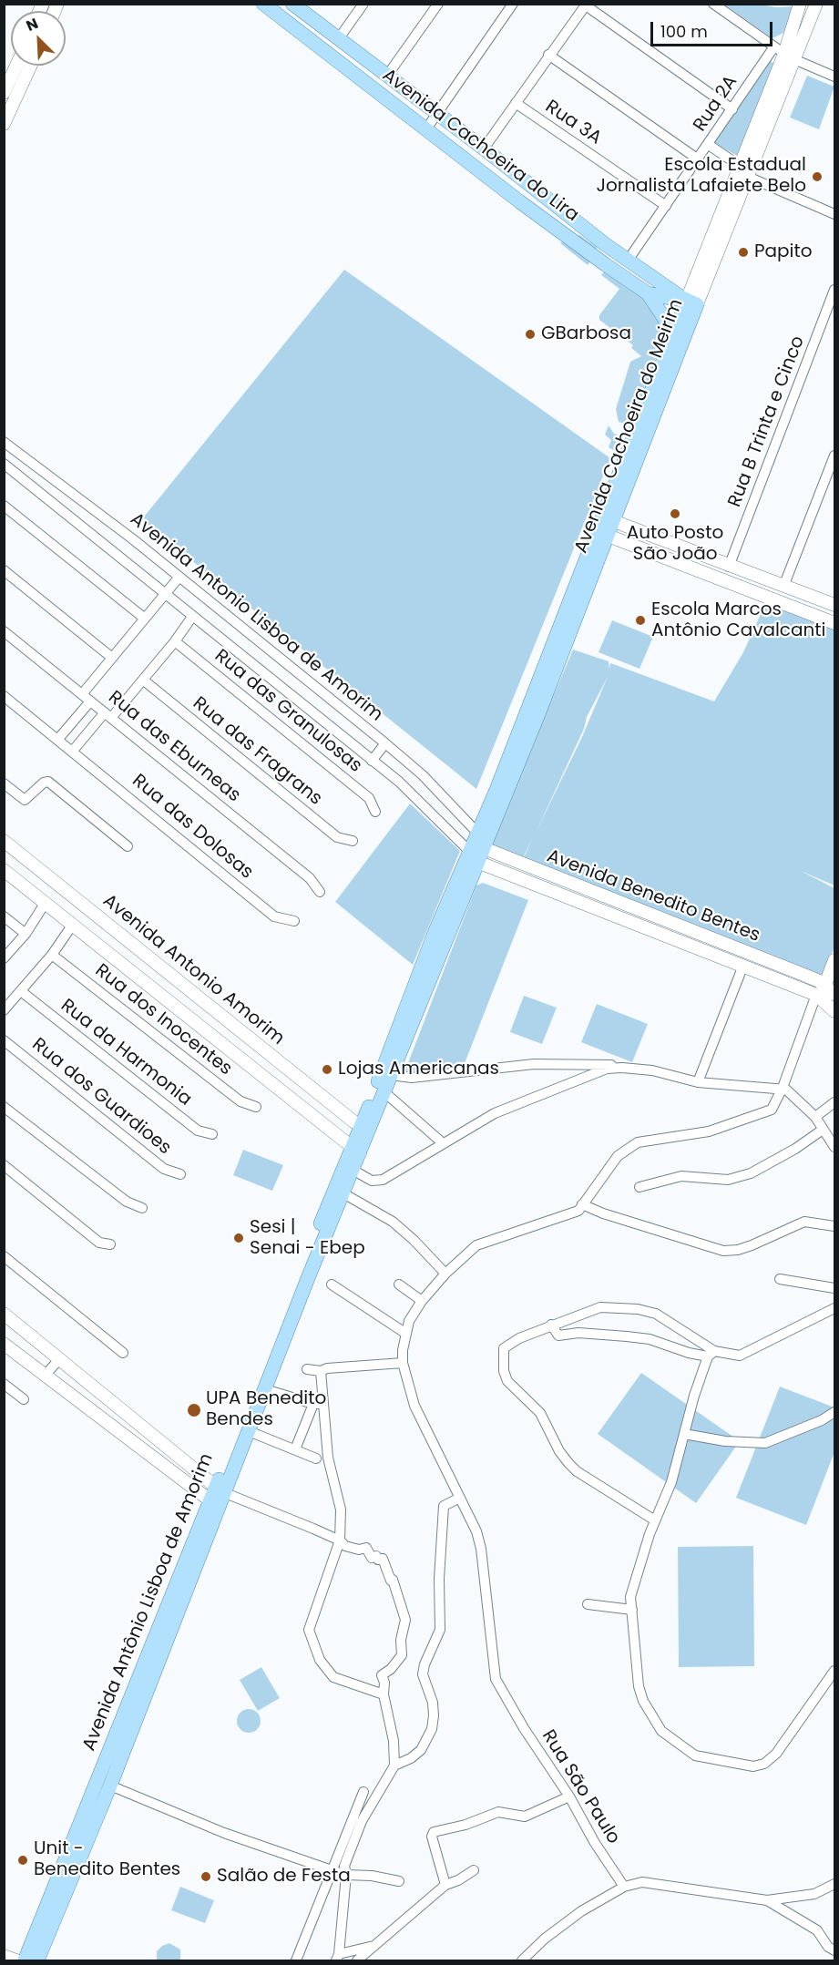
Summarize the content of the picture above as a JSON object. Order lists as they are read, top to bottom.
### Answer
{
  "streets": {
    "main road": ["Avenida Cachoeira do Lira", "Avenida Cachoeira do Meirim", "Avenida Antônio Lisboa de Amorim"],
    "street": [
      "Rua 2A",
      "Rua 3A",
      "Rua B Trinta e Cinco",
      "Avenida Antonio Lisboa de Amorim",
      "Rua das Granulosas",
      "Rua das Eburneas",
      "Rua das Fragrans",
      "Rua das Dolosas",
      "Avenida Benedito Bentes",
      "Avenida Antonio Amorim",
      "Rua dos Inocentes",
      "Rua da Harmonia",
      "Rua dos Guardioes",
      "Rua São Paulo"
    ]
  },
  "crossings": [
    ["Rua 2A", "Rua 3A"],
    ["Rua 2A", "Avenida Cachoeira do Lira"],
    ["Rua 2A", "Avenida Cachoeira do Meirim"],
    ["Avenida Cachoeira do Lira", "Avenida Cachoeira do Meirim"],
    ["Avenida Cachoeira do Meirim", "Avenida Antonio Lisboa de Amorim"],
    ["Avenida Cachoeira do Meirim", "Avenida Benedito Bentes"],
    ["Avenida Cachoeira do Meirim", "Avenida Antônio Lisboa de Amorim"],
    ["Avenida Antonio Lisboa de Amorim", "Avenida Benedito Bentes"],
    ["Avenida Antonio Lisboa de Amorim", "Avenida Antônio Lisboa de Amorim"],
    ["Avenida Benedito Bentes", "Avenida Antônio Lisboa de Amorim"],
    ["Avenida Antonio Amorim", "Avenida Antônio Lisboa de Amorim"]
  ],
  "places": [
    "Escola Estadual Jornalista Lafaiete Belo",
    "Papito",
    "GBarbosa",
    "Auto Posto São João",
    "Escola Marcos Antônio Cavalcanti",
    "Lojas Americanas",
    "Sesi | Senai - Ebep",
    "UPA Benedito Bendes",
    "Unit - Benedito Bentes",
    "Salão de Festa"
  ],
  "scale_bar": "100 m",
  "north": "top left"
}
